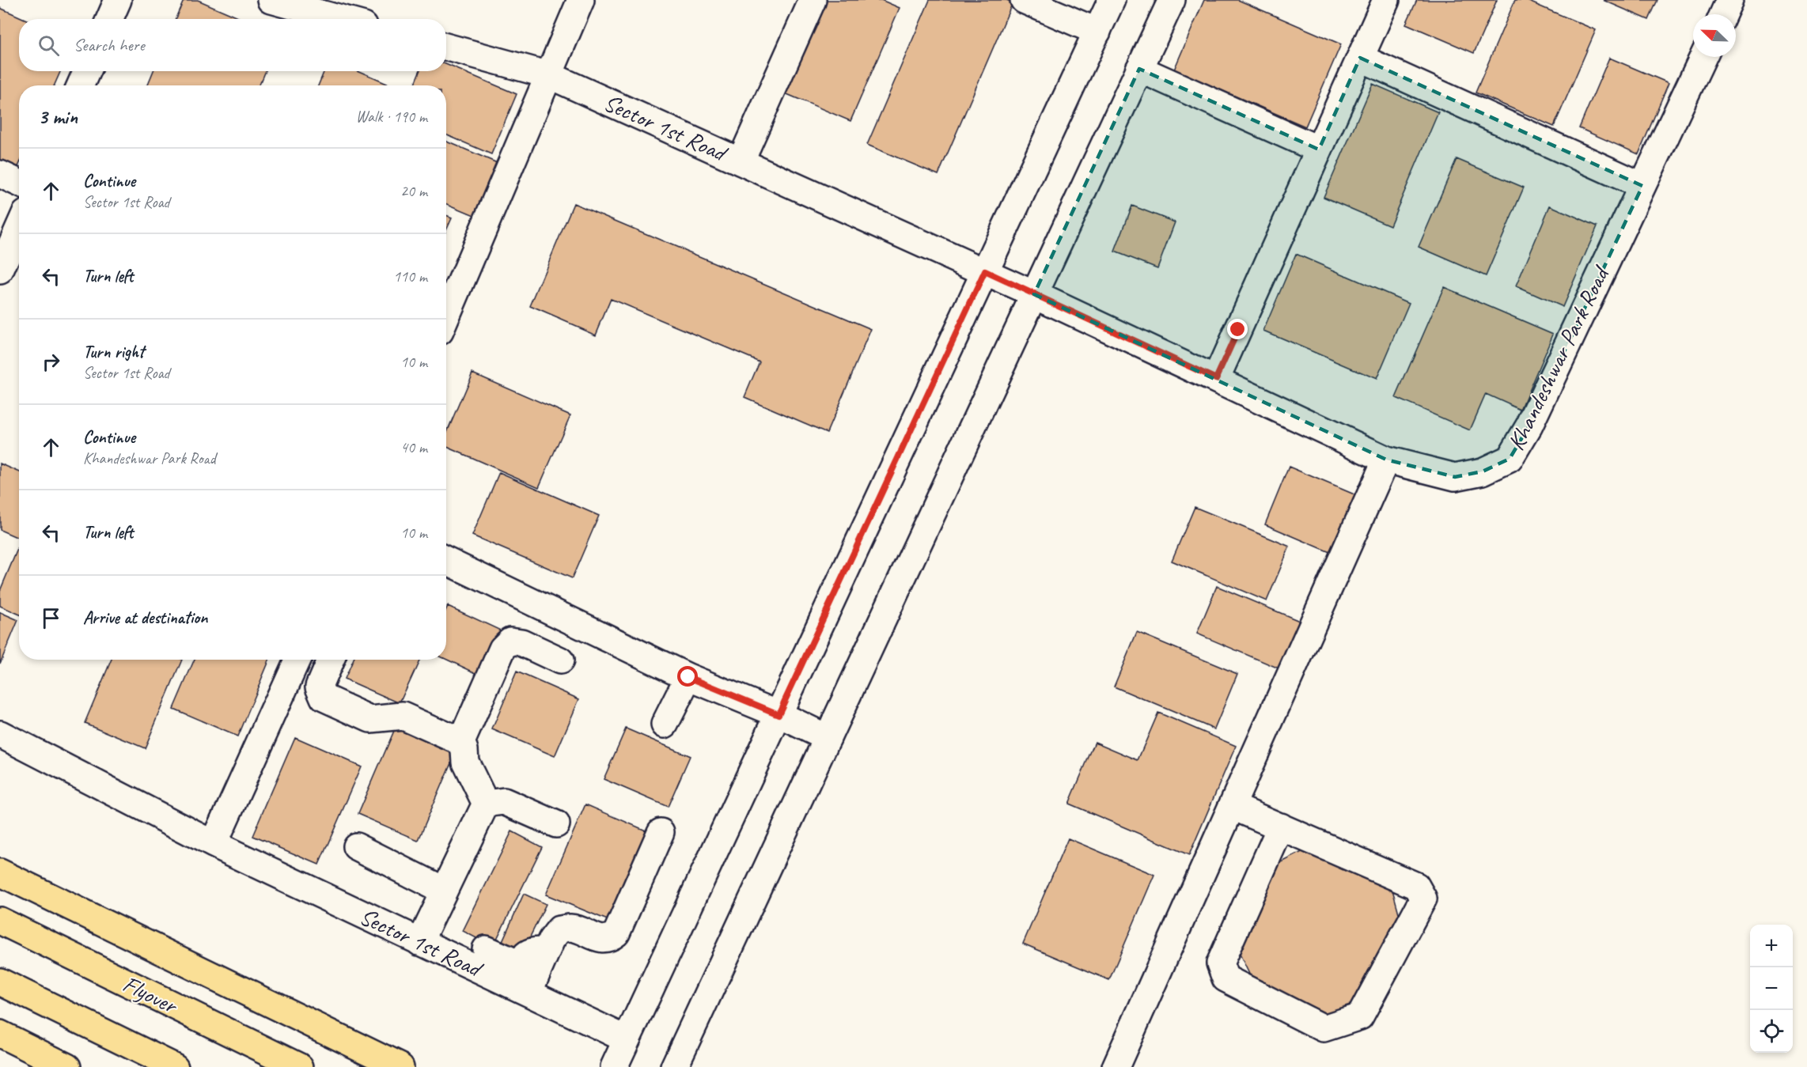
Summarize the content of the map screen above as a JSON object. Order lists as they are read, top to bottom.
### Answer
{
  "streets": {
    "highway": ["Flyover"],
    "street": ["Sector 1st Road", "Khandeshwar Park Road"]
  },
  "crossings": [
    ["Sector 1st Road", "Khandeshwar Park Road"]
  ],
  "north": "top left",
  "page": {
    "search": "Search here",
    "heading": ["3 min", "Walk · 190 m"],
    "list": [
      ["Continue", "Sector 1st Road", "20 m"],
      ["Turn left", "110 m"],
      ["Turn right", "Sector 1st Road", "10 m"],
      ["Continue", "Khandeshwar Park Road", "40 m"],
      ["Turn left", "10 m"],
      "Arrive at destination"
    ],
    "map_buttons": ["+", "−"]
  }
}
